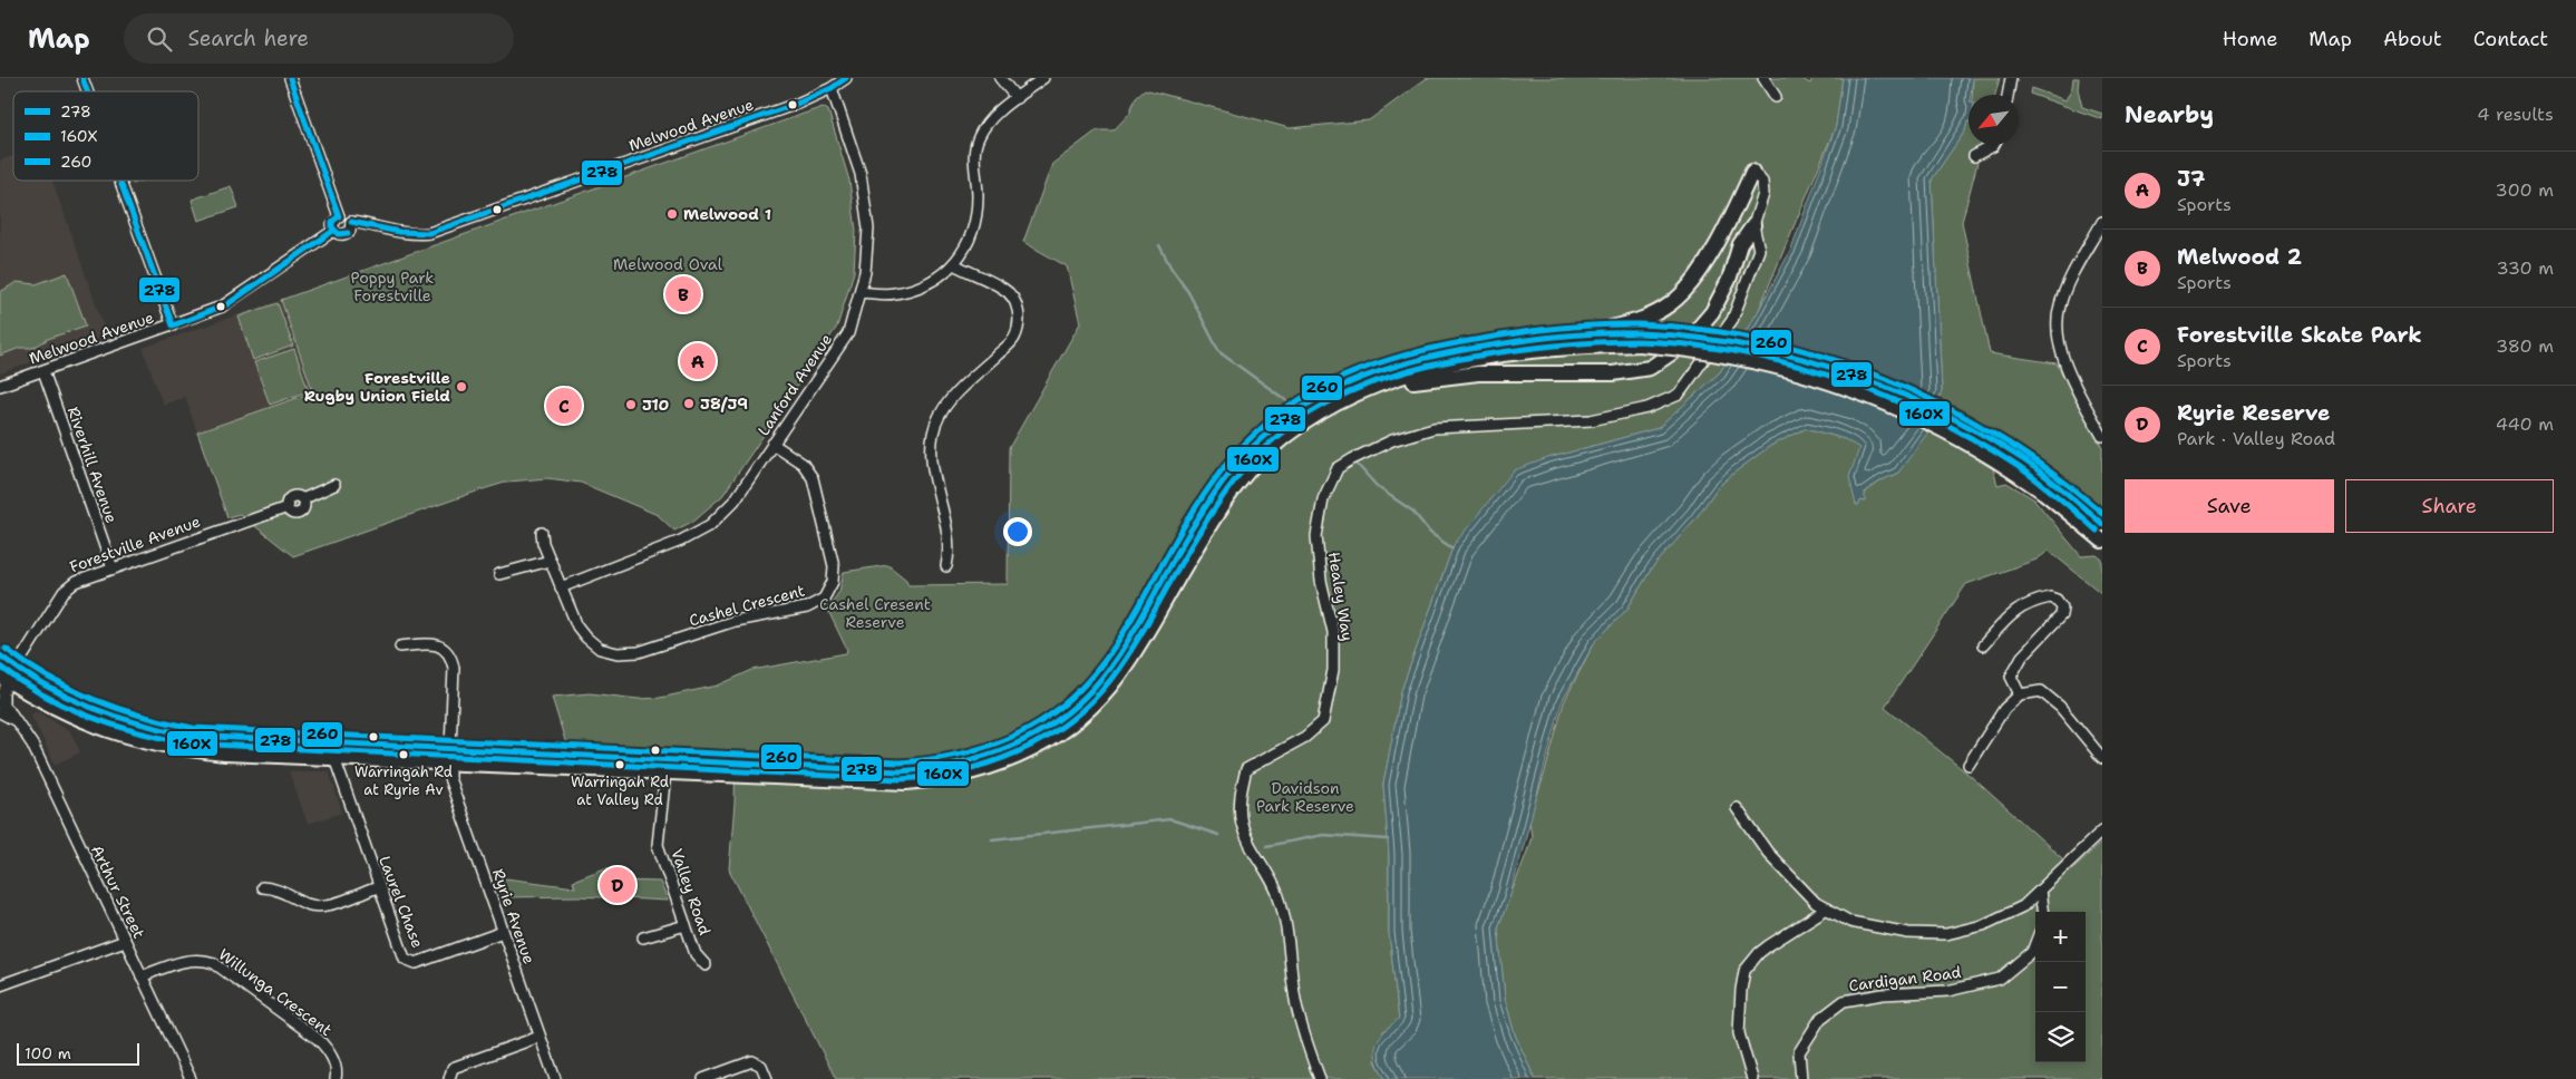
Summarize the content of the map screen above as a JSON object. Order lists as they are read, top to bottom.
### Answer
{
  "streets": {
    "highway": ["Forestville Avenue"],
    "street": [
      "Melwood Avenue",
      "Lanford Avenue",
      "Riverhill Avenue",
      "Healey Way",
      "Cashel Crescent",
      "Arthur Street",
      "Valley Road",
      "Laurel Chase",
      "Ryrie Avenue",
      "Cardigan Road",
      "Willunga Crescent"
    ]
  },
  "crossings": [
    ["Melwood Avenue", "Lanford Avenue"],
    ["Melwood Avenue", "Riverhill Avenue"],
    ["Lanford Avenue", "Cashel Crescent"],
    ["Riverhill Avenue", "Forestville Avenue"],
    ["Forestville Avenue", "Arthur Street"],
    ["Arthur Street", "Willunga Crescent"],
    ["Laurel Chase", "Ryrie Avenue"]
  ],
  "parks": [
    "Melwood Oval",
    "Poppy Park Forestville",
    "Cashel Cresent Reserve",
    "Davidson Park Reserve"
  ],
  "places": [
    "Melwood 1",
    "Forestville Rugby Union Field",
    "J8/J9",
    "J10",
    "Warringah Rd at Ryrie Av",
    "Warringah Rd at Valley Rd"
  ],
  "lines": ["transit line 278", "transit line 260", "transit line 160X"],
  "legend": ["278", "160X", "260"],
  "scale_bar": "100 m",
  "north": "bottom left",
  "page": {
    "header": "Map",
    "search": "Search here",
    "nav": [
      "Home",
      "Map",
      "About",
      "Contact"
    ],
    "heading": ["Nearby", "4 results"],
    "list": [
      {
        "mark": "A",
        "name": "J7",
        "note": "Sports",
        "value": "300 m"
      },
      {
        "mark": "B",
        "name": "Melwood 2",
        "note": "Sports",
        "value": "330 m"
      },
      {
        "mark": "C",
        "name": "Forestville Skate Park",
        "note": "Sports",
        "value": "380 m"
      },
      {
        "mark": "D",
        "name": "Ryrie Reserve",
        "note": "Park · Valley Road",
        "value": "440 m"
      }
    ],
    "pins": [
      "B",
      "A",
      "C",
      "D"
    ],
    "buttons": ["Save", "Share"],
    "map_buttons": ["+", "−"],
    "scale": "100 m"
  }
}
